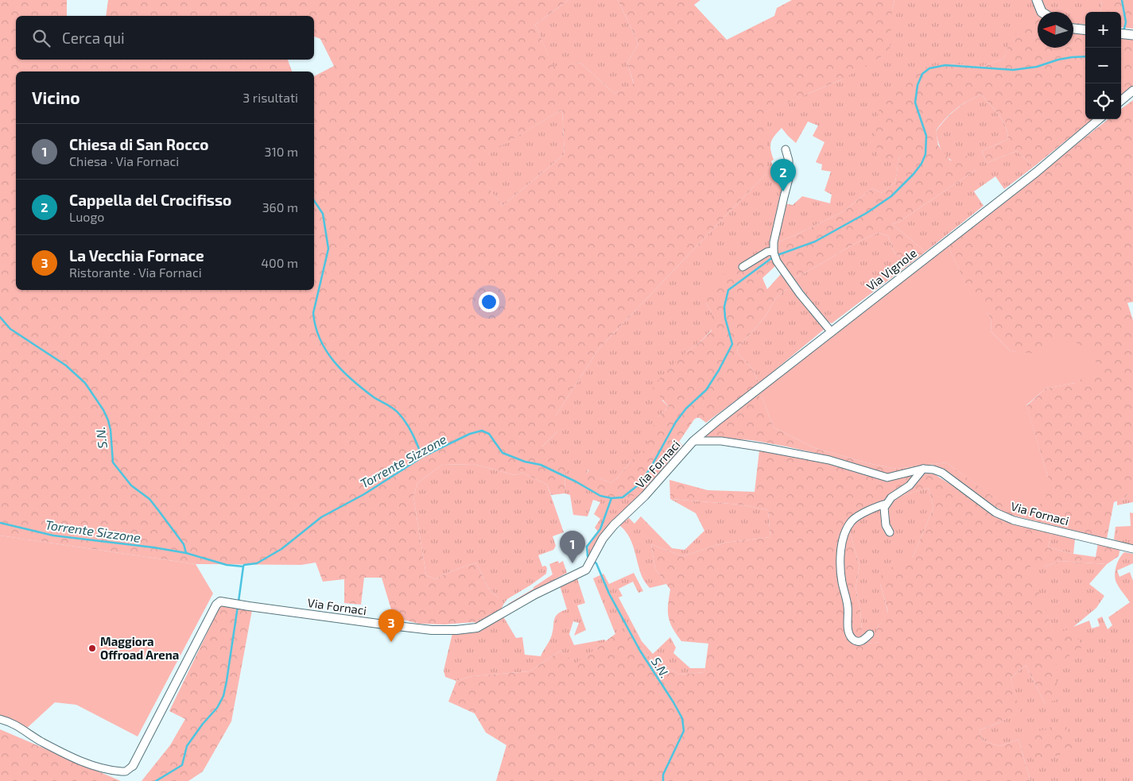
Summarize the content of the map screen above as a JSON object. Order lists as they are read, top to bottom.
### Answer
{
  "streets": {
    "street": ["Via Vignole", "Via Fornaci"]
  },
  "crossings": [
    ["Via Vignole", "Via Fornaci"]
  ],
  "water": ["S.N.", "Torrente Sizzone"],
  "places": ["Maggiora Offroad Arena"],
  "north": "left",
  "page": {
    "map_buttons": ["+", "−"],
    "search": "Cerca qui",
    "heading": ["Vicino", "3 risultati"],
    "list": [
      {
        "mark": "1",
        "name": "Chiesa di San Rocco",
        "note": "Chiesa · Via Fornaci",
        "value": "310 m"
      },
      {
        "mark": "2",
        "name": "Cappella del Crocifisso",
        "note": "Luogo",
        "value": "360 m"
      },
      {
        "mark": "3",
        "name": "La Vecchia Fornace",
        "note": "Ristorante · Via Fornaci",
        "value": "400 m"
      }
    ],
    "pins": ["2", "1", "3"]
  }
}
